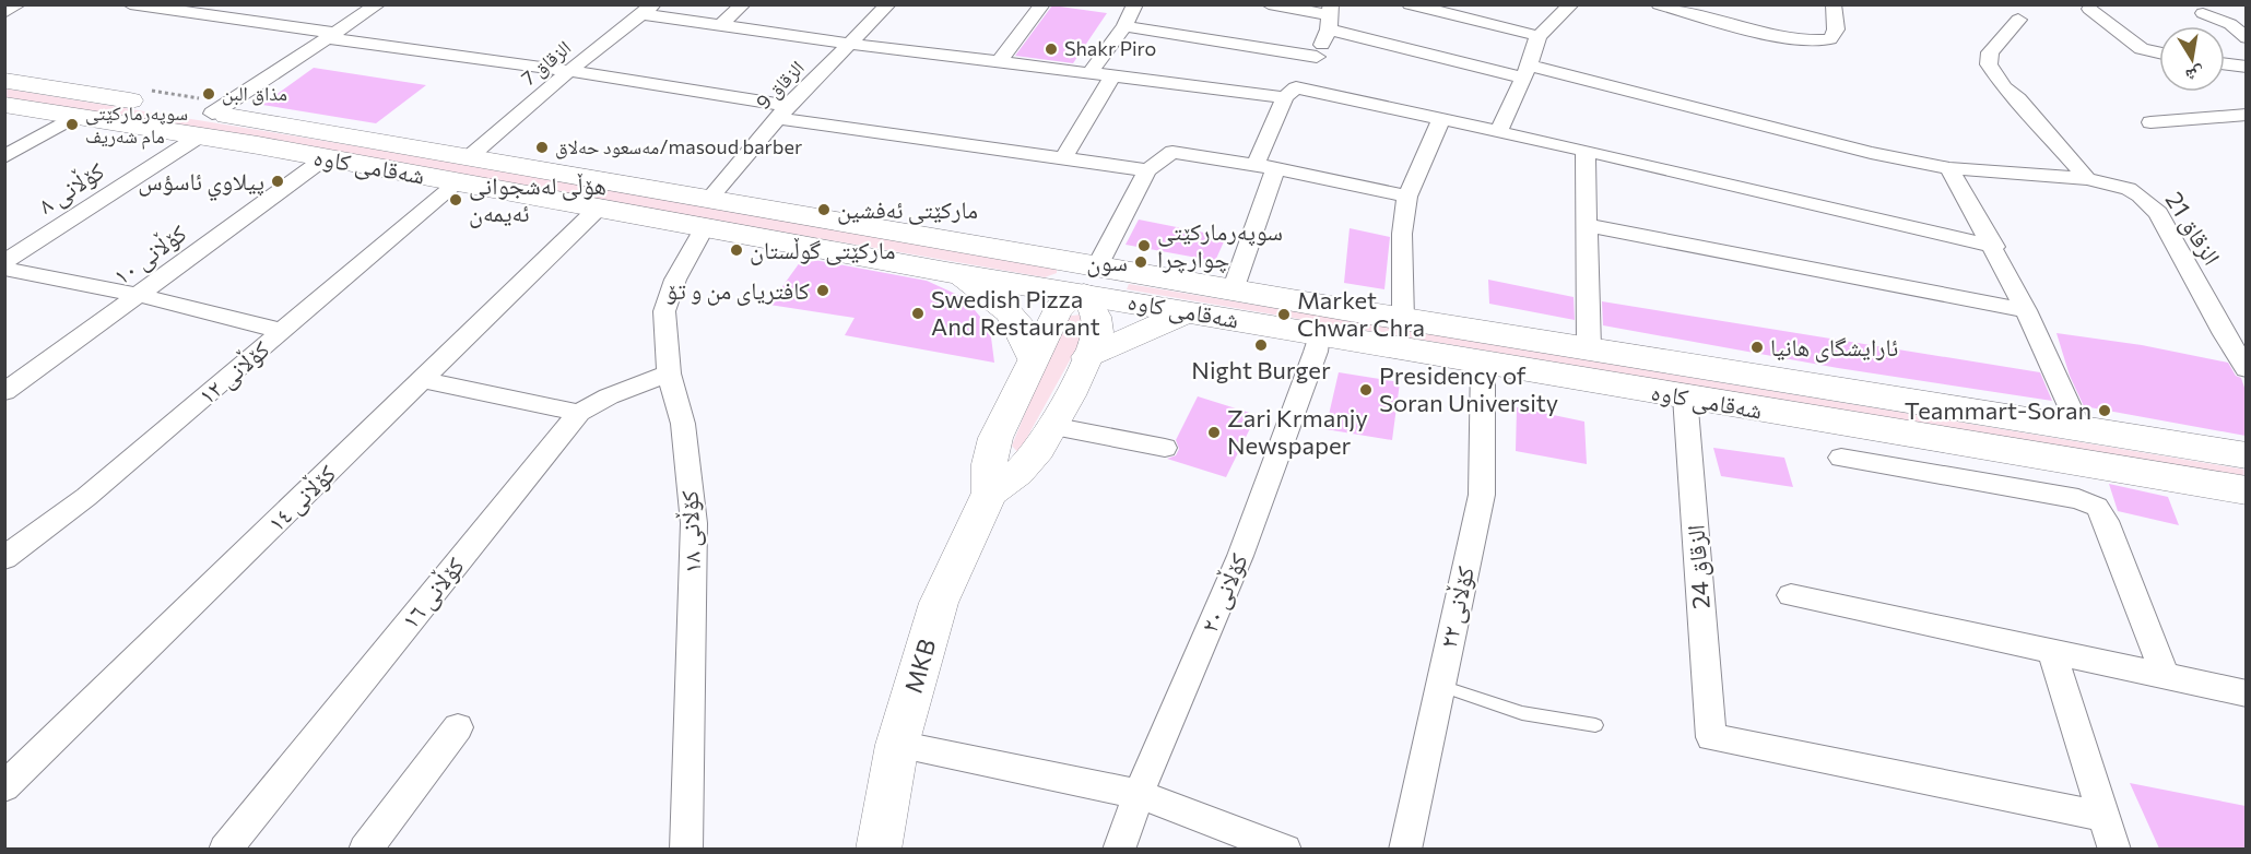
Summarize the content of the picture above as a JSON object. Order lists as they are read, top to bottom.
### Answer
{
  "streets": {
    "main road": ["شەقامی کاوە", "MKB"],
    "street": [
      "الزقاق 7",
      "الزقاق 9",
      "کۆڵانی ٨",
      "الزقاق 21",
      "کۆڵانی ١٠",
      "کۆڵانی ١٢",
      "کۆڵانی ١٤",
      "کۆڵانی ١٨",
      "الزقاق 24",
      "کۆڵانی ١٦",
      "کۆڵانی ٢٠",
      "کۆڵانی ٢٢"
    ]
  },
  "crossings": [
    ["الزقاق 7", "شەقامی کاوە"],
    ["الزقاق 7", "کۆڵانی ١٢"],
    ["الزقاق 9", "شەقامی کاوە"],
    ["الزقاق 9", "کۆڵانی ١٨"],
    ["شەقامی کاوە", "کۆڵانی ٨"],
    ["شەقامی کاوە", "کۆڵانی ١٠"],
    ["شەقامی کاوە", "کۆڵانی ١٢"],
    ["شەقامی کاوە", "کۆڵانی ١٤"],
    ["شەقامی کاوە", "کۆڵانی ١٨"],
    ["شەقامی کاوە", "الزقاق 24"],
    ["شەقامی کاوە", "کۆڵانی ٢٠"],
    ["شەقامی کاوە", "کۆڵانی ٢٢"],
    ["کۆڵانی ١٨", "کۆڵانی ١٦"]
  ],
  "places": [
    "Shakr Piro",
    "مذاق البن",
    "سوپەرمارکێتی مام شەریف",
    "مەسعود حەلاق/masoud barber",
    "پيلاوي ئاسؤس",
    "هۆڵی لەشجوانی ئەیمەن",
    "مارکێتی ئەفشین",
    "سوپەرمارکێتی چوارچرا",
    "مارکێتی گوڵستان",
    "سون",
    "کافتریای من و تۆ",
    "Swedish Pizza And Restaurant",
    "Market Chwar Chra",
    "Night Burger",
    "ئارایشگای هانیا",
    "Presidency of Soran University",
    "Teammart-Soran",
    "Zari Krmanjy Newspaper"
  ],
  "north": "bottom"
}
